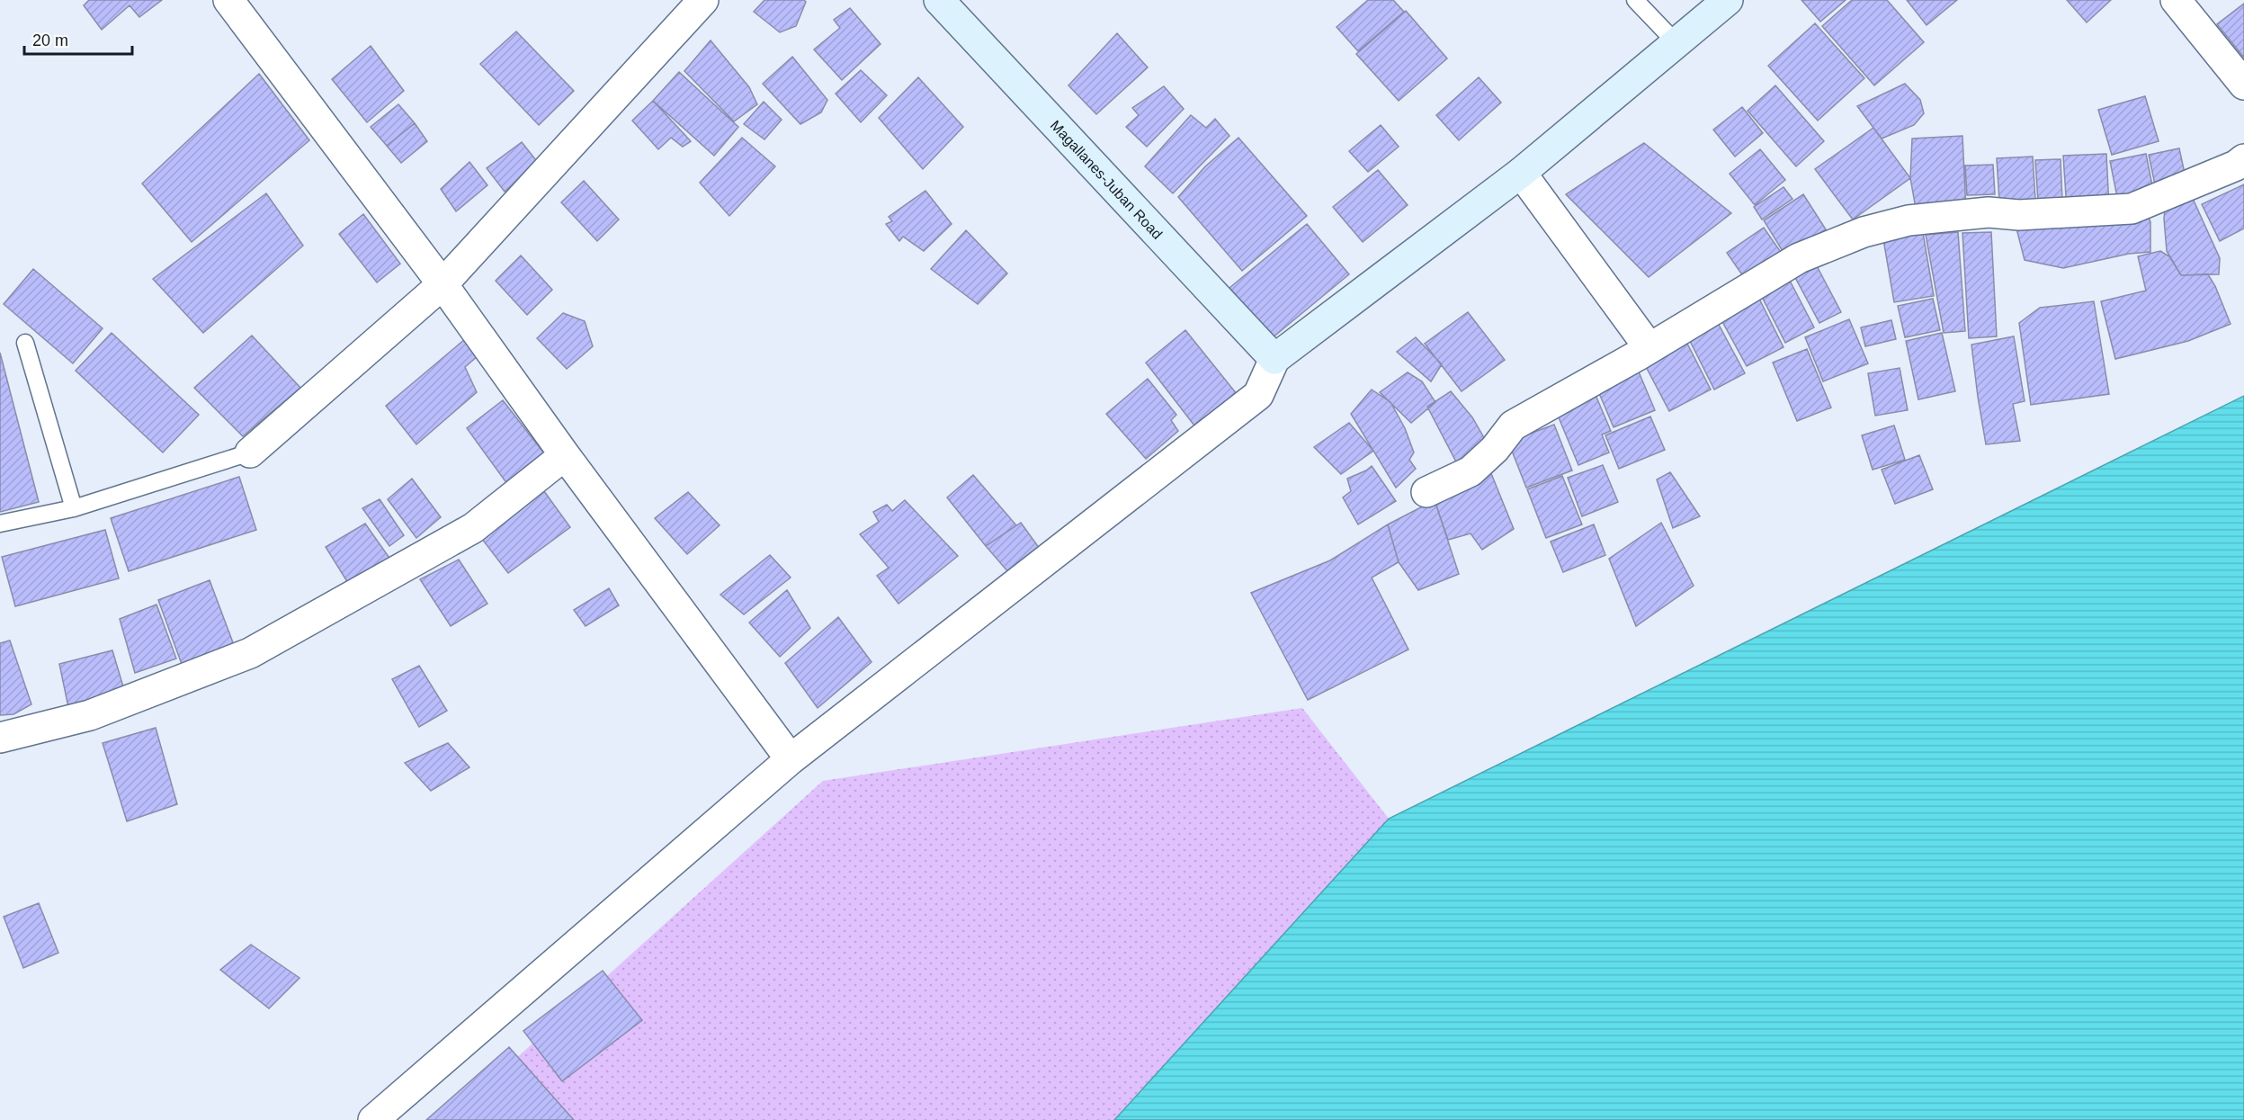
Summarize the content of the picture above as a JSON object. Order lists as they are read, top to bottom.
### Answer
{
  "streets": {
    "main road": ["Magallanes-Juban Road"]
  },
  "scale_bar": "20 m"
}
